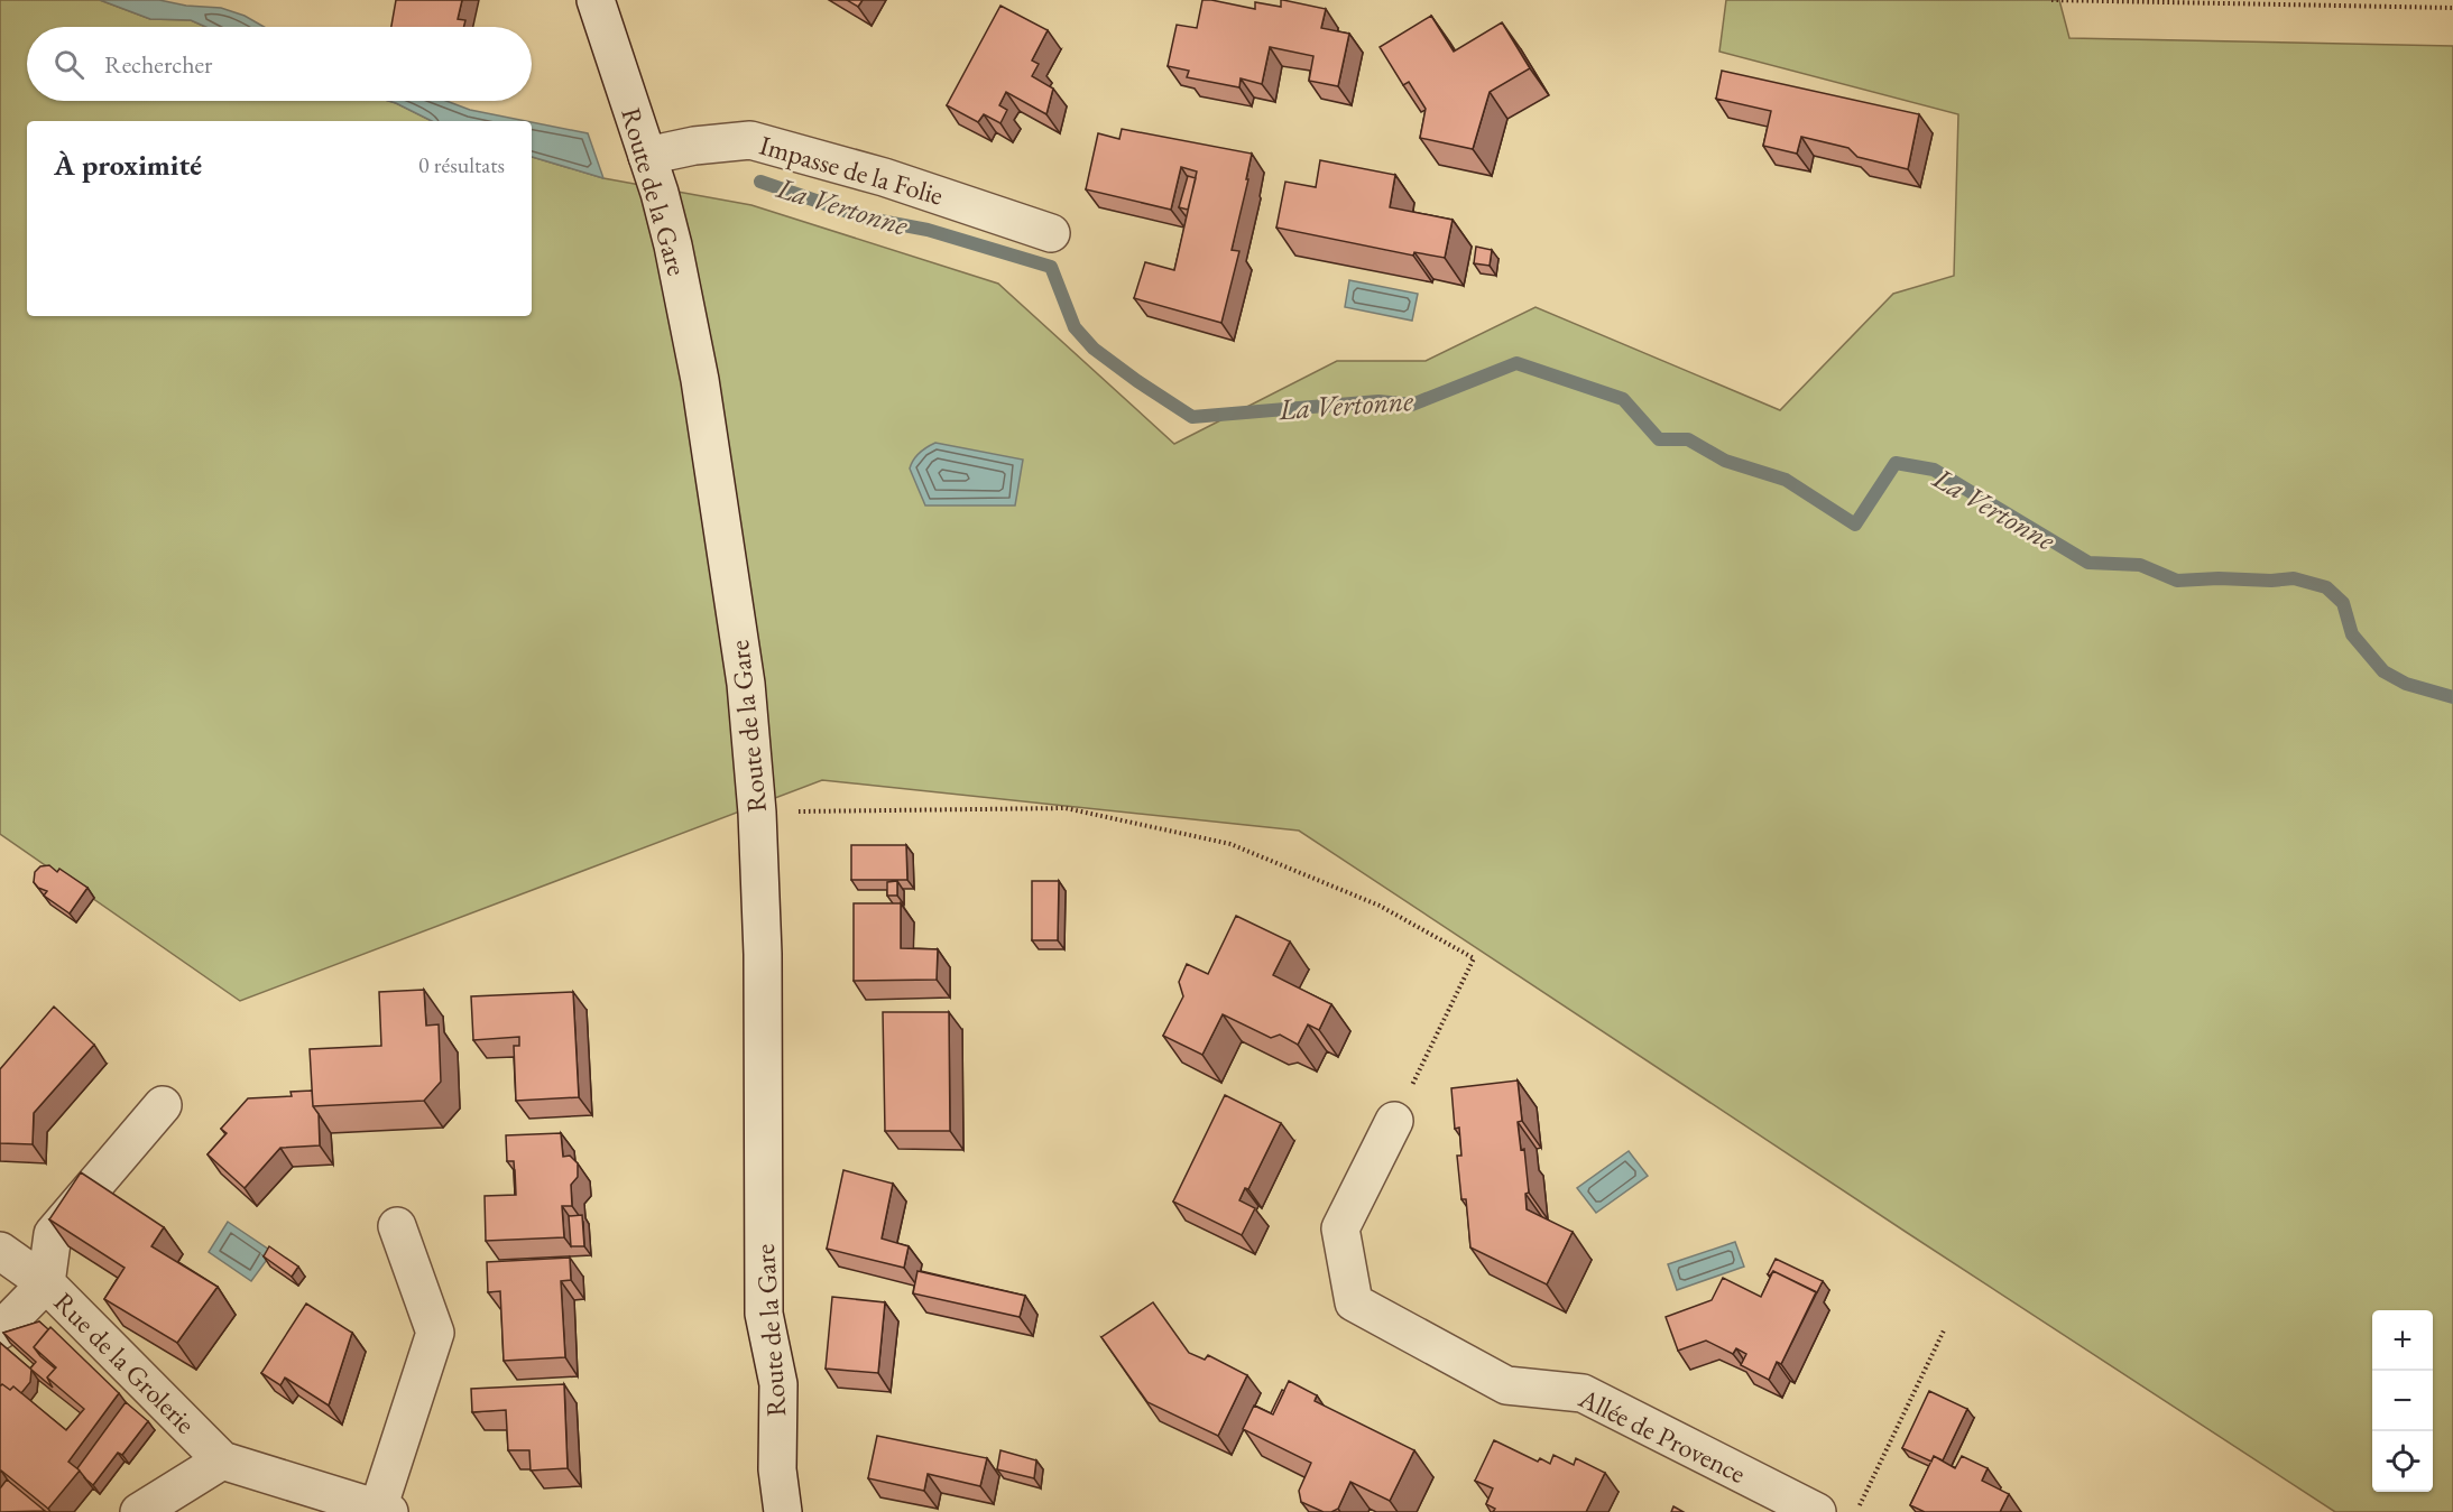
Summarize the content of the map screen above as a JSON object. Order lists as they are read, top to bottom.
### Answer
{
  "streets": {
    "street": [
      "Impasse de la Folie",
      "Route de la Gare",
      "Rue de la Grolerie",
      "Allée de Provence"
    ]
  },
  "crossings": [
    ["Impasse de la Folie", "Route de la Gare"]
  ],
  "water": ["La Vertonne"],
  "page": {
    "search": "Rechercher",
    "heading": ["À proximité", "0 résultats"],
    "map_buttons": ["+", "−"]
  }
}
